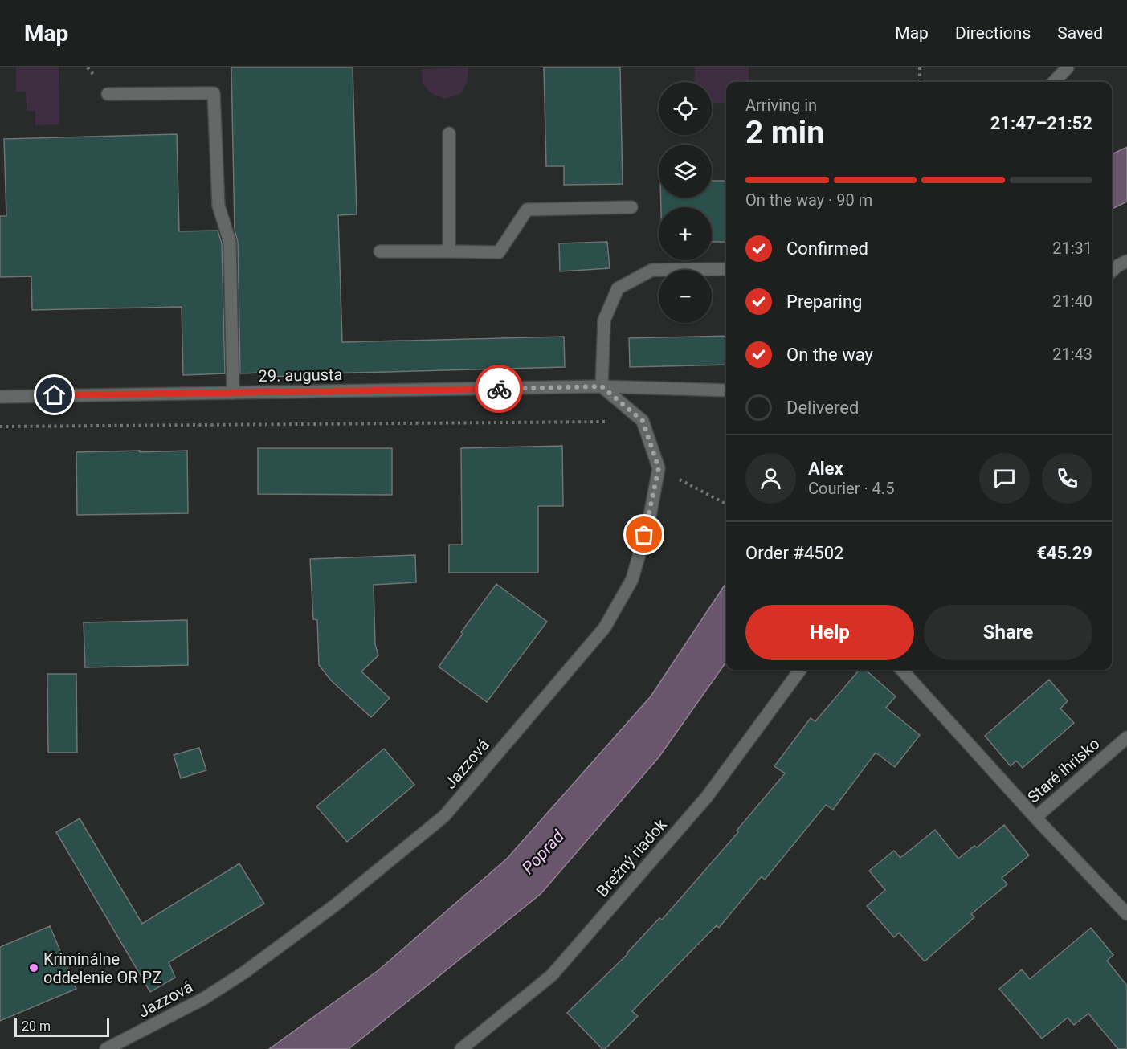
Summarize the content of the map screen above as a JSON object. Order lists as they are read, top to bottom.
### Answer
{
  "streets": {
    "street": [
      "29. augusta",
      "Jazzová",
      "Staré ihrisko",
      "Brežný riadok"
    ]
  },
  "water": ["Poprad"],
  "places": ["Kriminálne oddelenie OR PZ"],
  "scale_bar": "20 m",
  "page": {
    "header": "Map",
    "nav": ["Map", "Directions", "Saved"],
    "map_buttons": ["+", "−"],
    "heading": ["2 min", "Arriving in", "21:47–21:52"],
    "panel": [
      "Alex",
      "Courier · 4.5",
      "Order #4502",
      "€45.29"
    ],
    "bar": "On the way · 90 m",
    "list": [
      ["Confirmed", "21:31"],
      ["Preparing", "21:40"],
      ["On the way", "21:43"],
      "Delivered"
    ],
    "buttons": ["Help", "Share"],
    "scale": "20 m"
  }
}
